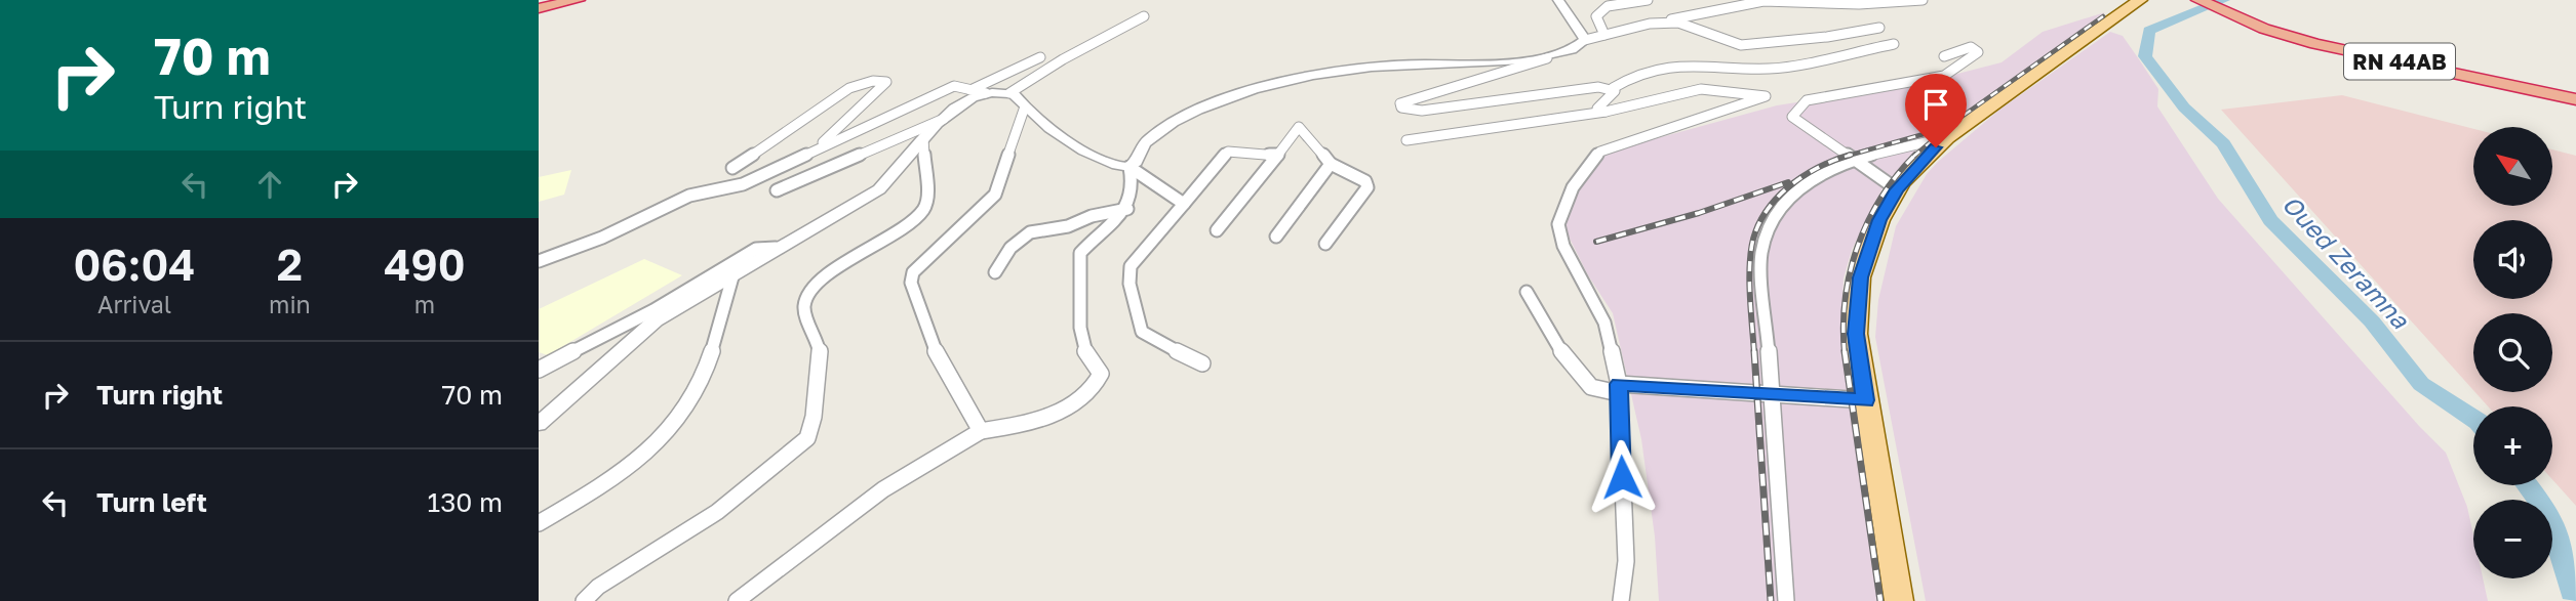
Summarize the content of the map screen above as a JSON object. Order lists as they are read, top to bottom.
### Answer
{
  "streets": {
    "highway": ["RN 44AB"]
  },
  "water": ["Oued Zeramna"],
  "north": "top left",
  "page": {
    "turn": ["70 m", "Turn right"],
    "map_buttons": ["+", "−"],
    "eta": [
      "06:04",
      "Arrival",
      "2",
      "min",
      "490",
      "m"
    ],
    "list": [
      {
        "name": "Turn right",
        "value": "70 m"
      },
      {
        "name": "Turn left",
        "value": "130 m"
      }
    ]
  }
}
